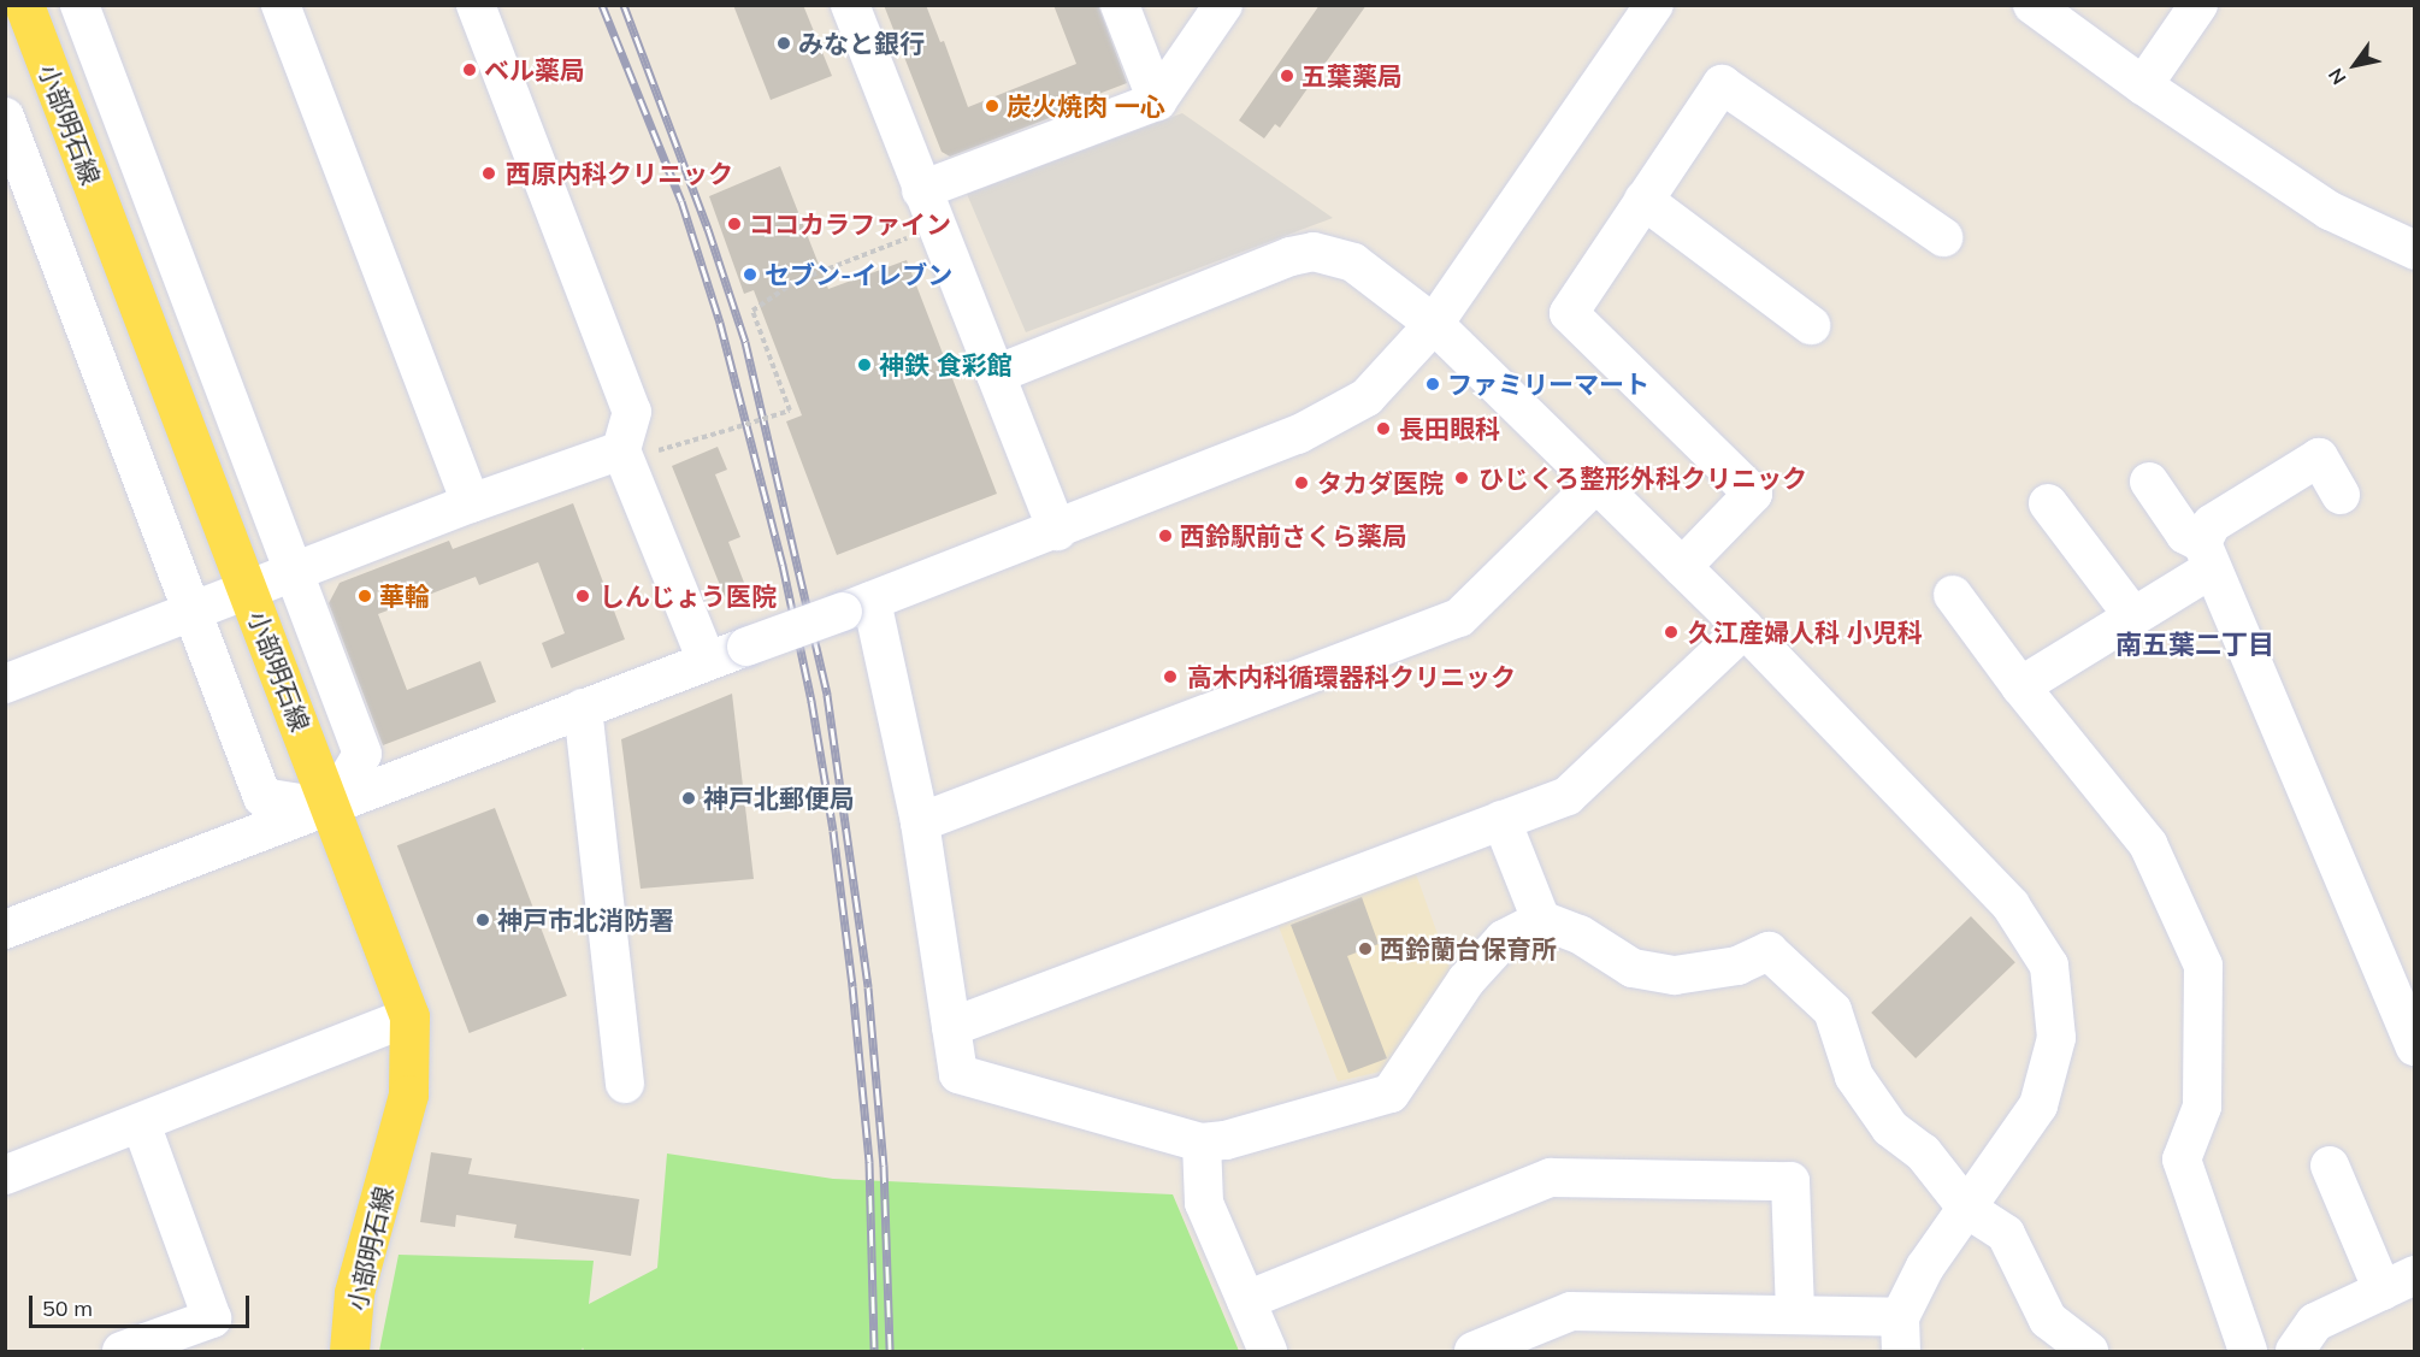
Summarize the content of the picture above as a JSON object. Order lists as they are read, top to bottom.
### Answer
{
  "streets": {
    "main road": ["小部明石線"]
  },
  "districts": ["南五葉二丁目"],
  "places": [
    "みなと銀行",
    "ベル薬局",
    "五葉薬局",
    "炭火焼肉 一心",
    "西原内科クリニック",
    "ココカラファイン",
    "セブン-イレブン",
    "神鉄 食彩館",
    "ファミリーマート",
    "長田眼科",
    "ひじくろ整形外科クリニック",
    "タカダ医院",
    "西鈴駅前さくら薬局",
    "華輪",
    "しんじょう医院",
    "久江産婦人科 小児科",
    "高木内科循環器科クリニック",
    "神戸北郵便局",
    "神戸市北消防署",
    "西鈴蘭台保育所"
  ],
  "scale_bar": "50 m",
  "north": "bottom left"
}
